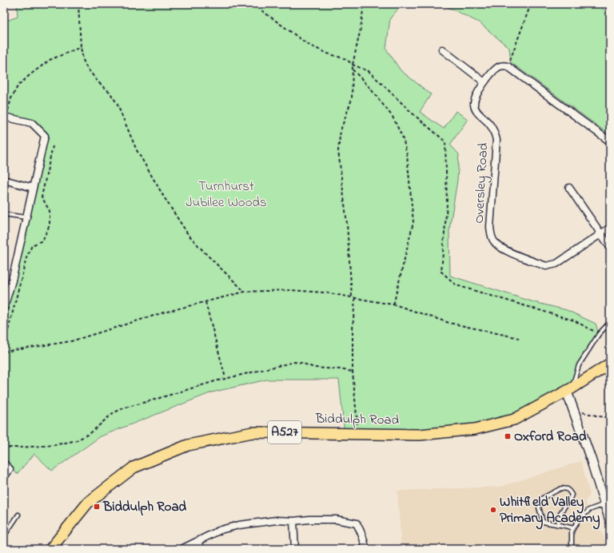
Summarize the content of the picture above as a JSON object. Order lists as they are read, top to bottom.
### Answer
{
  "streets": {
    "main road": ["Biddulph Road", "A527"],
    "street": ["Oversley Road"]
  },
  "parks": ["Turnhurst Jubilee Woods"],
  "places": {
    "transit": ["Oxford Road", "Biddulph Road"],
    "other": ["Whitfield Valley Primary Academy"]
  }
}
